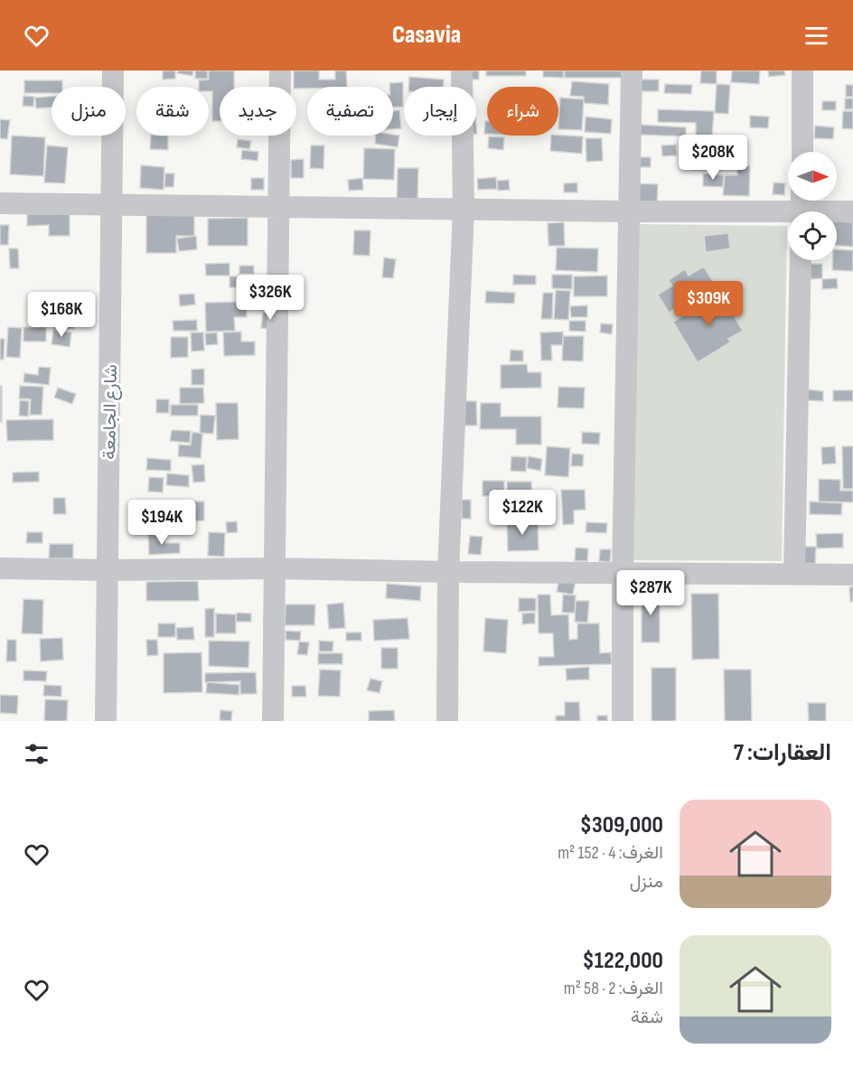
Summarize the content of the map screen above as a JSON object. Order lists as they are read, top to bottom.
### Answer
{
  "streets": {
    "street": ["شارع الجامعة"]
  },
  "north": "right",
  "page": {
    "header": "Casavia",
    "chip": [
      "شراء",
      "إيجار",
      "تصفية",
      "جديد",
      "شقة",
      "منزل"
    ],
    "price": [
      "$208K",
      "$326K",
      "$309K",
      "$168K",
      "$122K",
      "$194K",
      "$287K"
    ],
    "heading": "العقارات: 7",
    "list": [
      {
        "name": "$309,000",
        "note": "الغرف: 4 · 152 m² · منزل"
      },
      {
        "name": "$122,000",
        "note": "الغرف: 2 · 58 m² · شقة"
      }
    ]
  }
}
